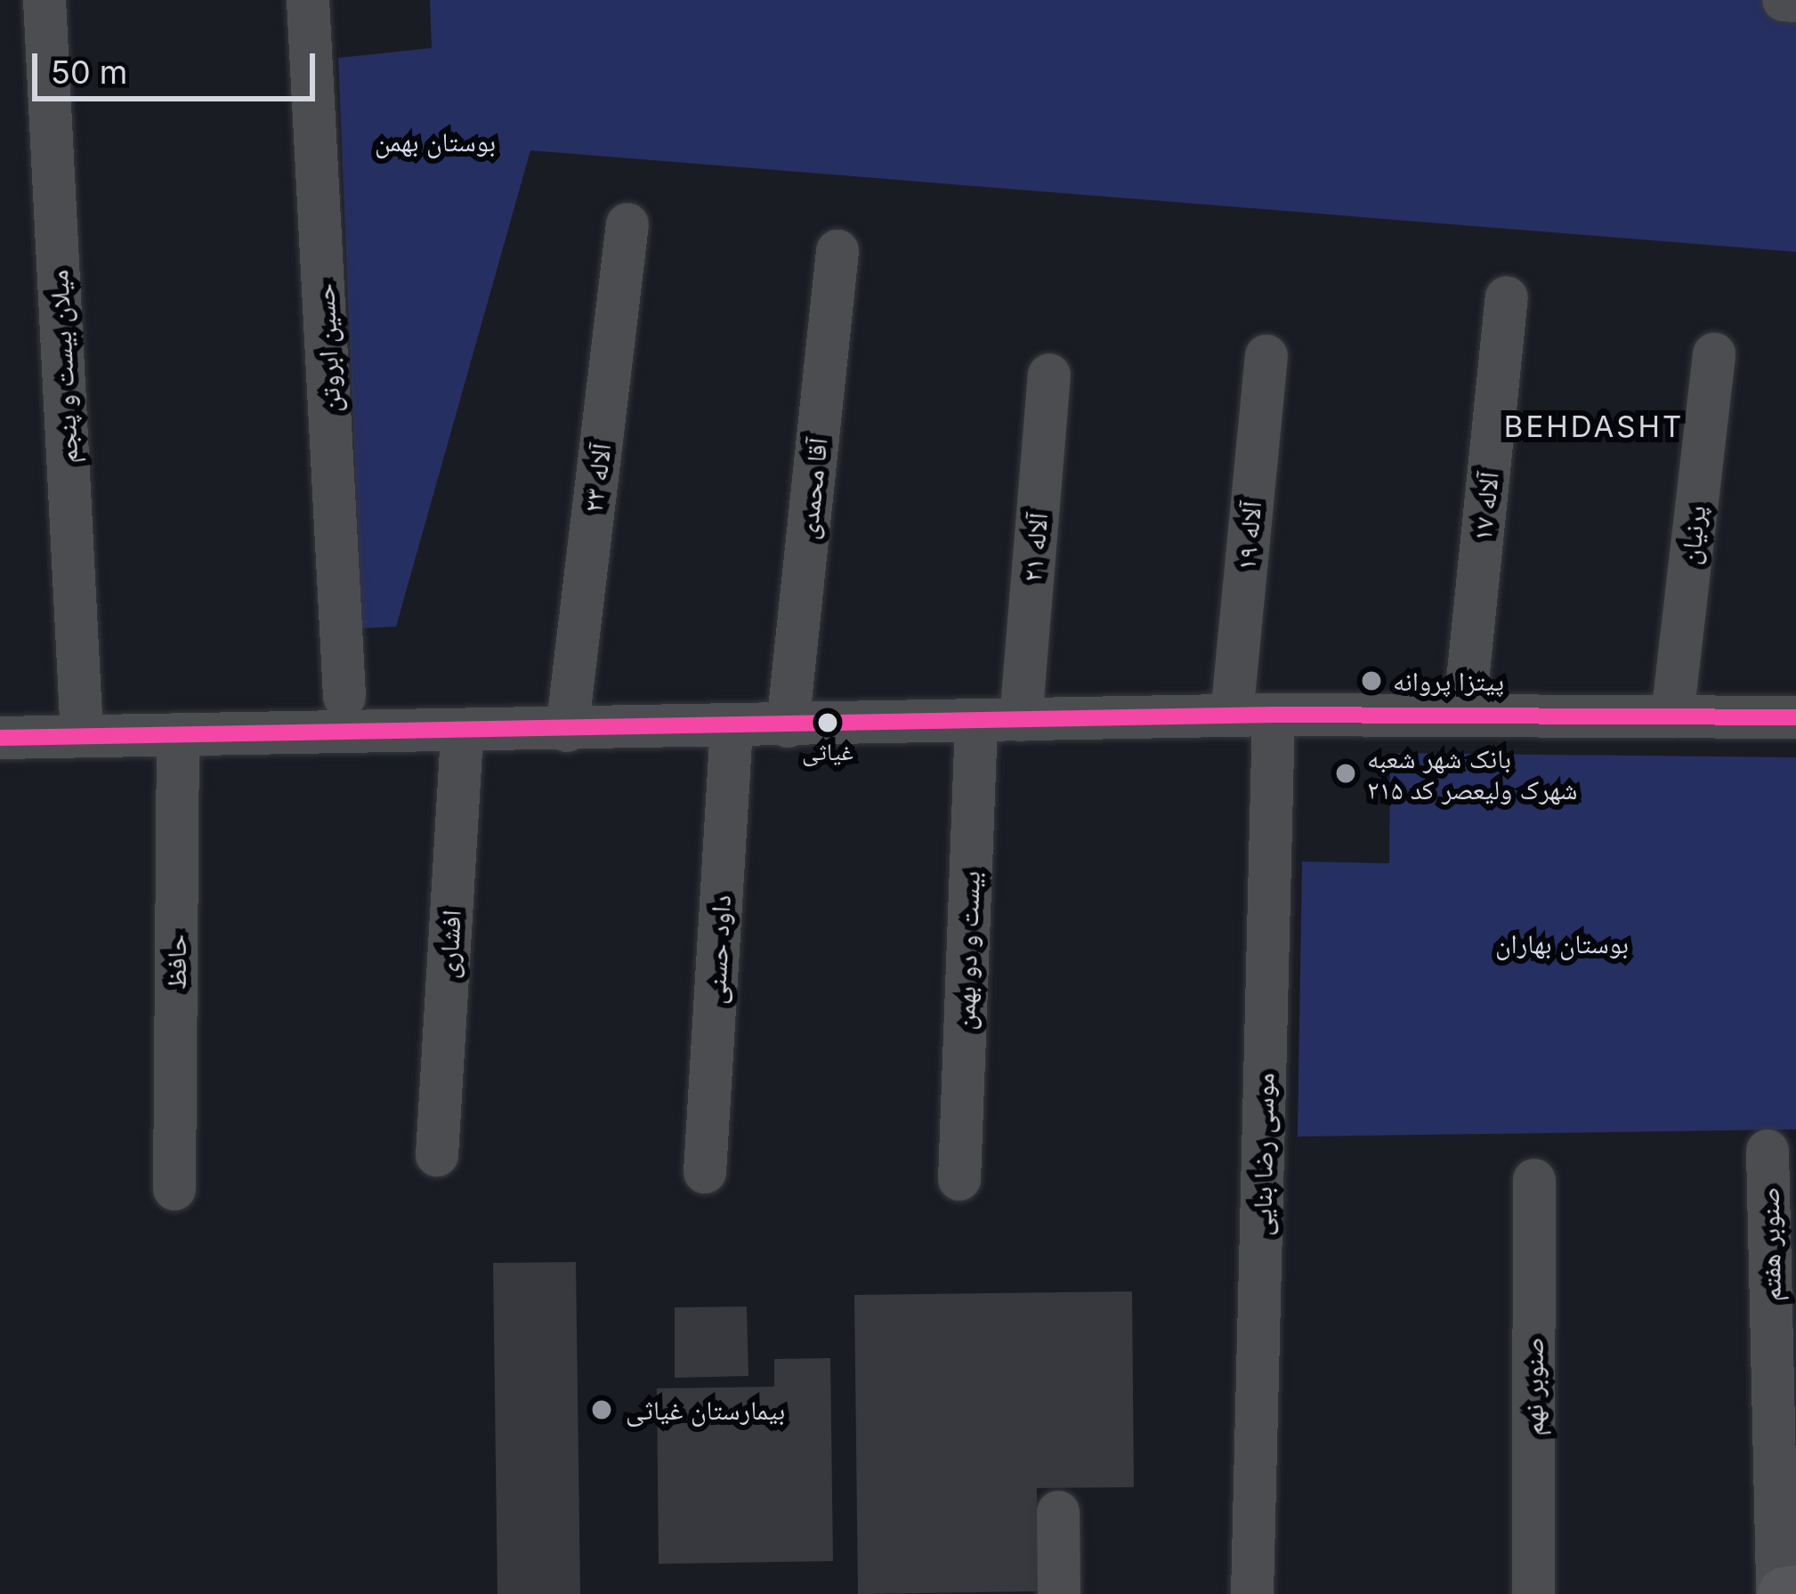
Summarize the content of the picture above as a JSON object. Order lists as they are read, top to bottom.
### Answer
{
  "streets": {
    "street": [
      "حسین ابروتن",
      "میلان بیست و پنجم",
      "آلاله ۲۳",
      "آقا محمدی",
      "آلاله ۱۷",
      "پرنیان",
      "آلاله ۱۹",
      "آلاله ۲۱",
      "افشاری",
      "داود حسنی",
      "بیست و دو بهمن",
      "حافظ",
      "موسی رضا بنایی",
      "صنوبر هفتم",
      "صنوبر نهم"
    ]
  },
  "crossings": [
    ["آلاله ۱۹", "موسی رضا بنایی"]
  ],
  "districts": ["BEHDASHT"],
  "parks": ["بوستان بهمن", "بوستان بهاران"],
  "places": [
    "پیتزا پروانه",
    "غیاثی",
    "بانک شهر شعبه شهرک ولیعصر کد ۲۱۵",
    "بیمارستان غیاثی"
  ],
  "scale_bar": "50 m"
}
